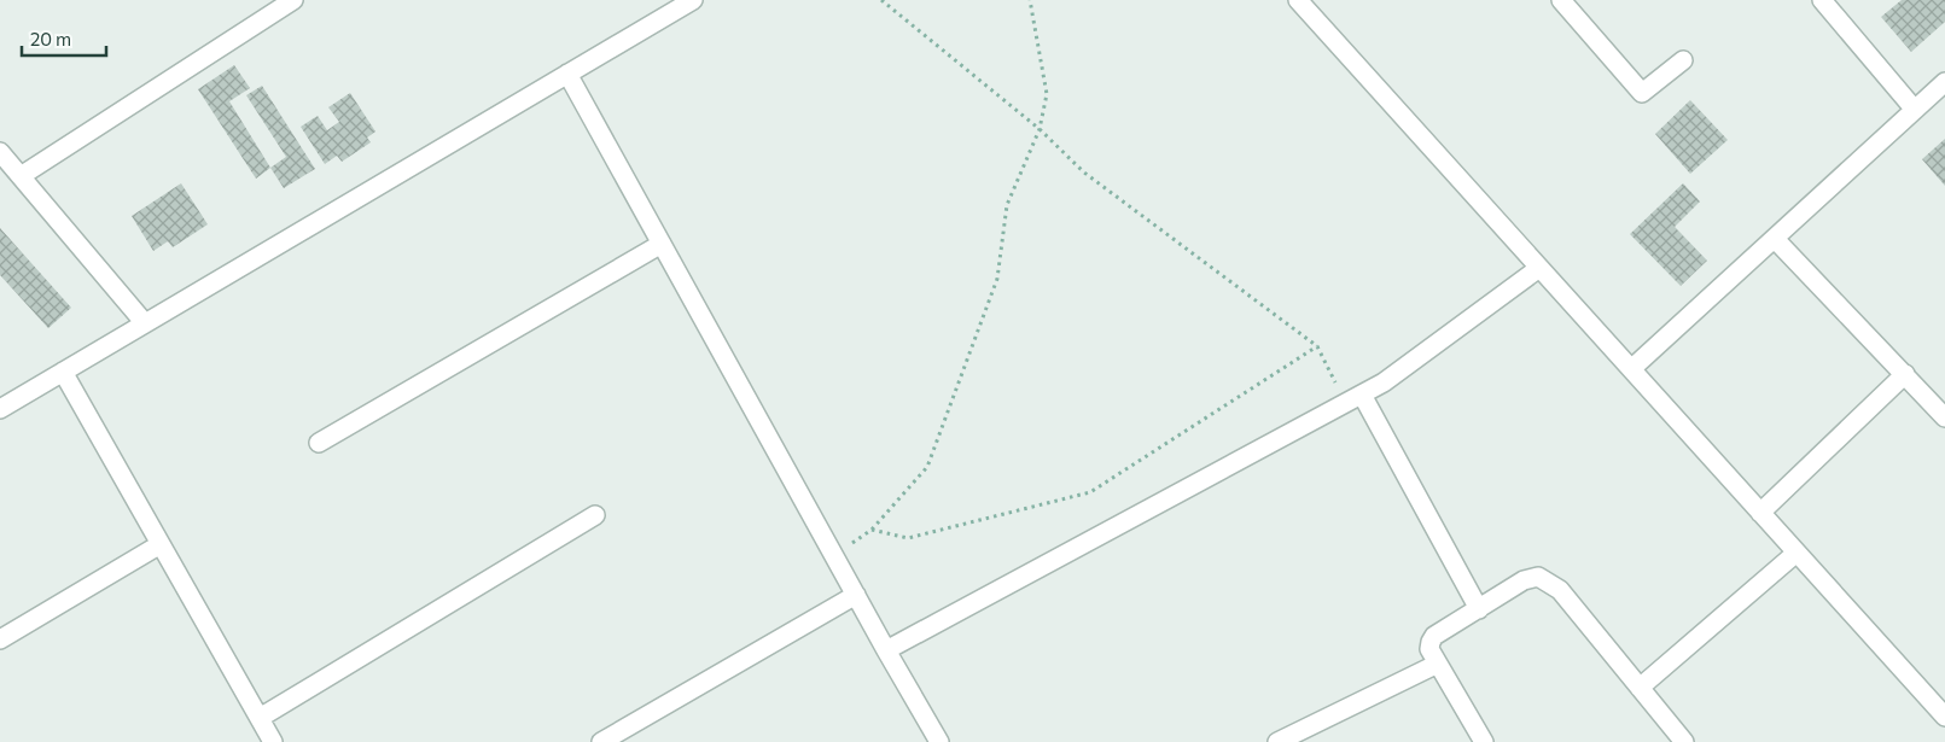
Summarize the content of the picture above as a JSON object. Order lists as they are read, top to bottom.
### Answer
{
  "scale_bar": "20 m"
}
